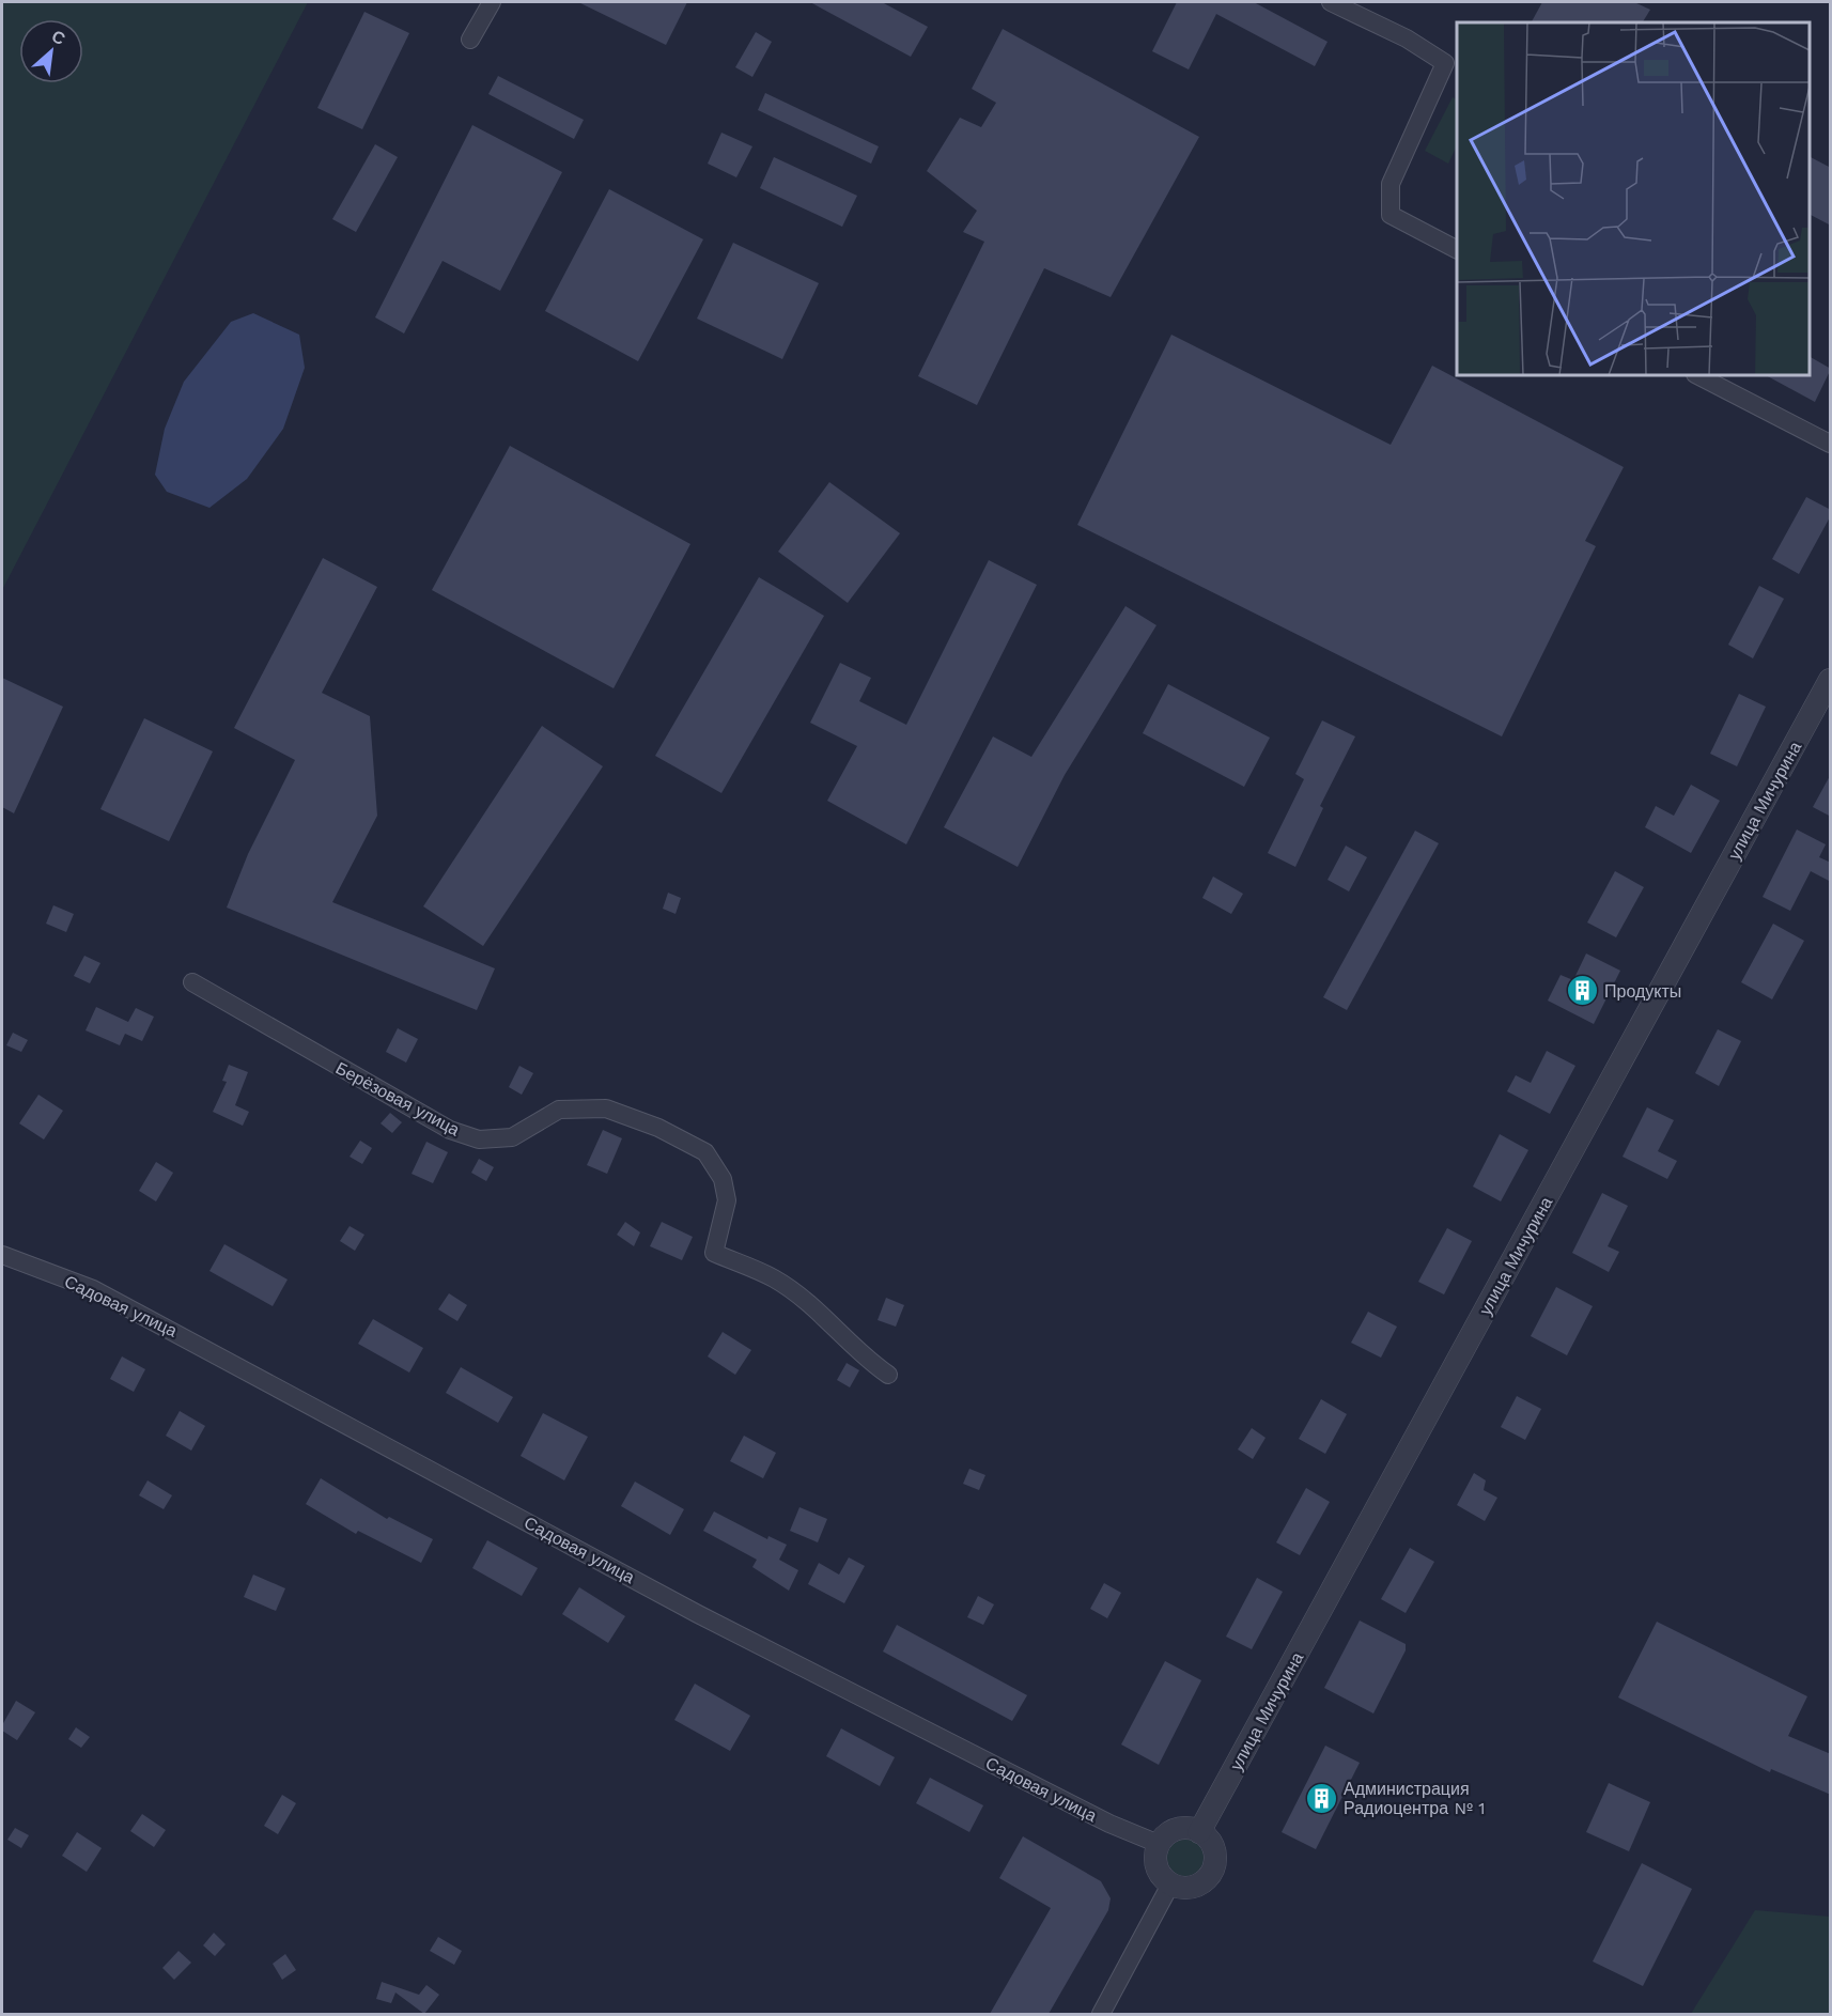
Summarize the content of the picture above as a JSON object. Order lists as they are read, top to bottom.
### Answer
{
  "streets": {
    "street": ["улица Мичурина", "Берёзовая улица", "Садовая улица"]
  },
  "crossings": [
    ["улица Мичурина", "Садовая улица"]
  ],
  "places": {
    "building": ["Продукты", "Администрация Радиоцентра № 1"]
  },
  "north": "top right"
}
